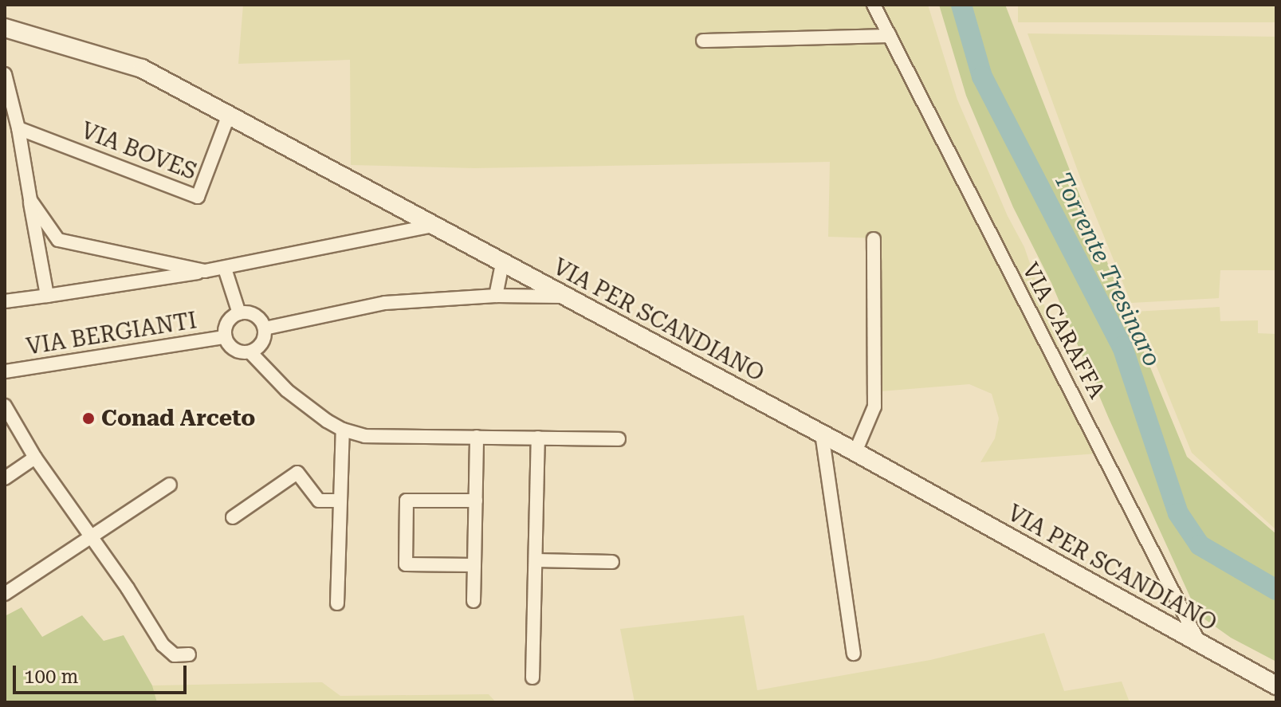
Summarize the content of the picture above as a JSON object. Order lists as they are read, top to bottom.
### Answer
{
  "streets": {
    "street": [
      "VIA BOVES",
      "VIA PER SCANDIANO",
      "VIA CARAFFA",
      "VIA BERGIANTI"
    ]
  },
  "crossings": [
    ["VIA BOVES", "VIA PER SCANDIANO"],
    ["VIA PER SCANDIANO", "VIA CARAFFA"]
  ],
  "water": ["Torrente Tresinaro"],
  "places": ["Conad Arceto"],
  "scale_bar": "100 m"
}
